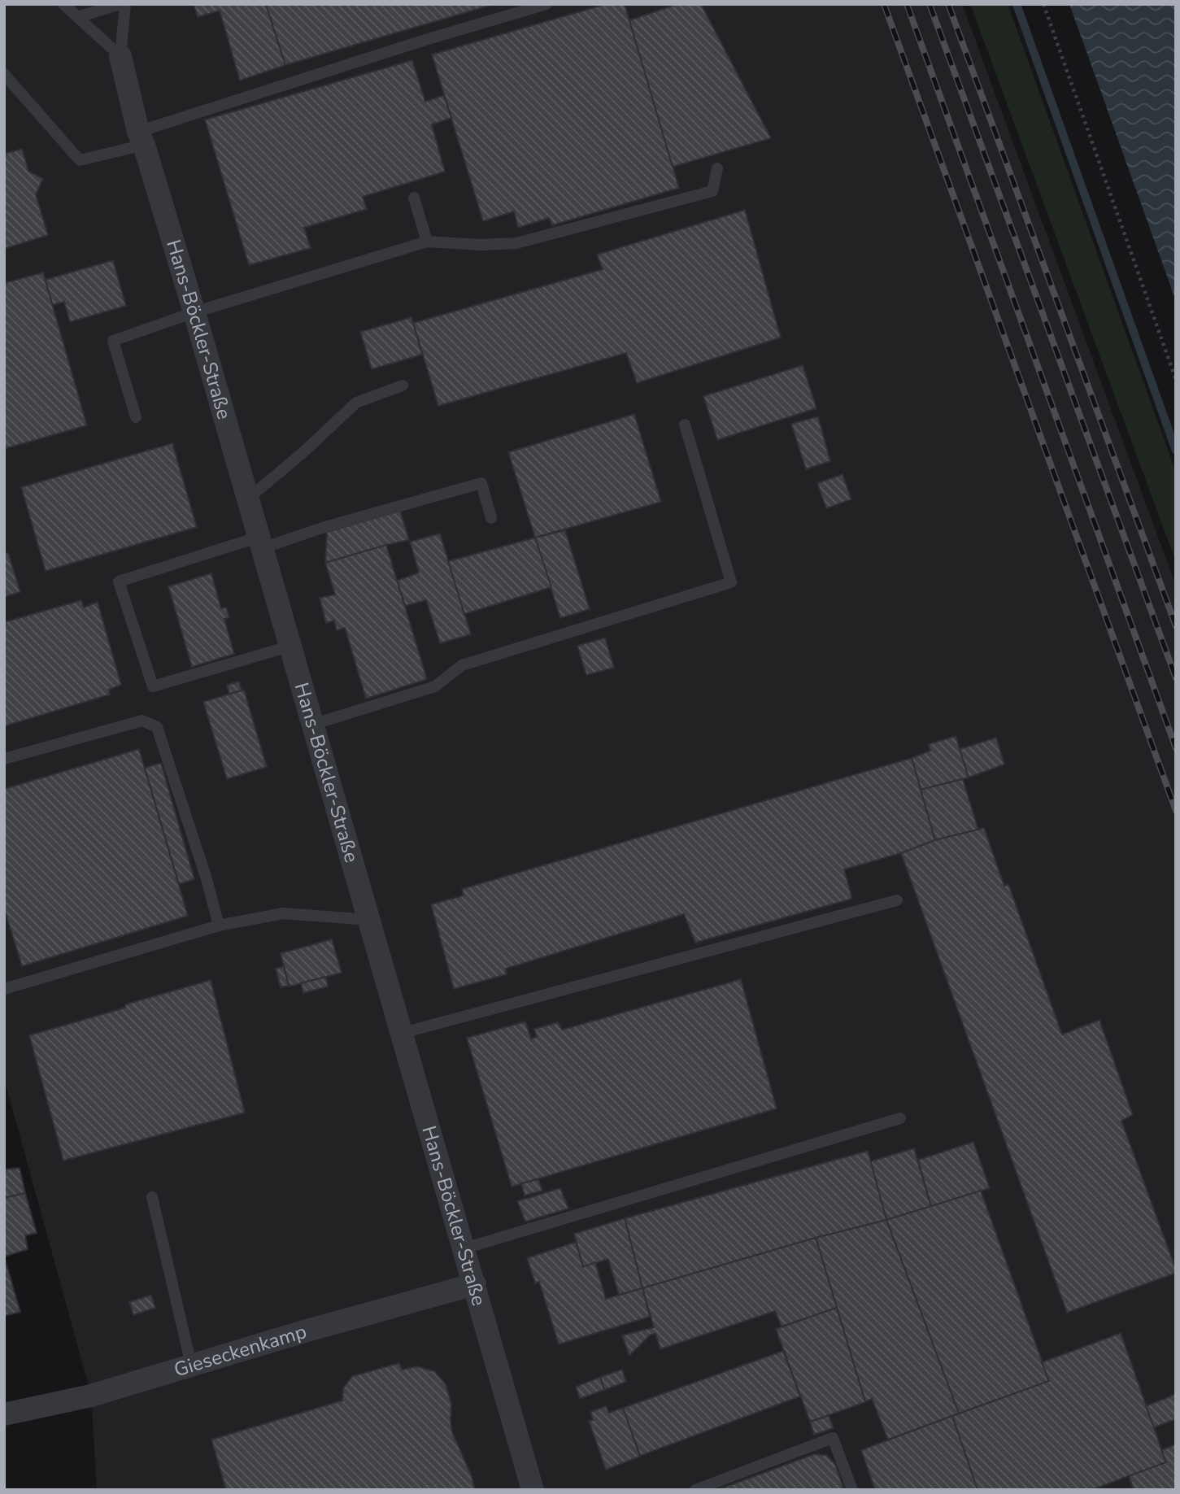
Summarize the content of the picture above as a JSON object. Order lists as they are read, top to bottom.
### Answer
{
  "streets": {
    "street": ["Hans-Böckler-Straße", "Gieseckenkamp"]
  },
  "crossings": [
    ["Hans-Böckler-Straße", "Gieseckenkamp"]
  ]
}
